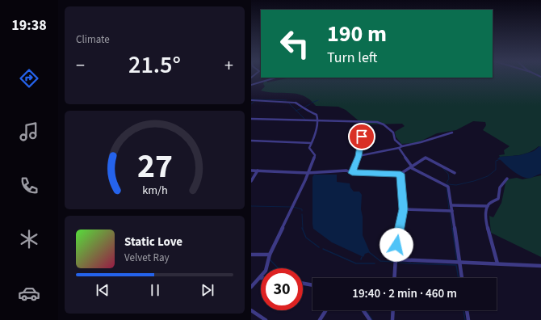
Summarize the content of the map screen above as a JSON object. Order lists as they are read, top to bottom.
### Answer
{
  "page": {
    "tabs": "19:38",
    "tile": "Climate",
    "turn": ["190 m", "Turn left"],
    "heat": ["−", "21.5°", "+"],
    "song": ["Static Love", "Velvet Ray"],
    "limit": "30",
    "trip": "19:40 · 2 min · 460 m",
    "gauge": ["27", "km/h"]
  }
}
